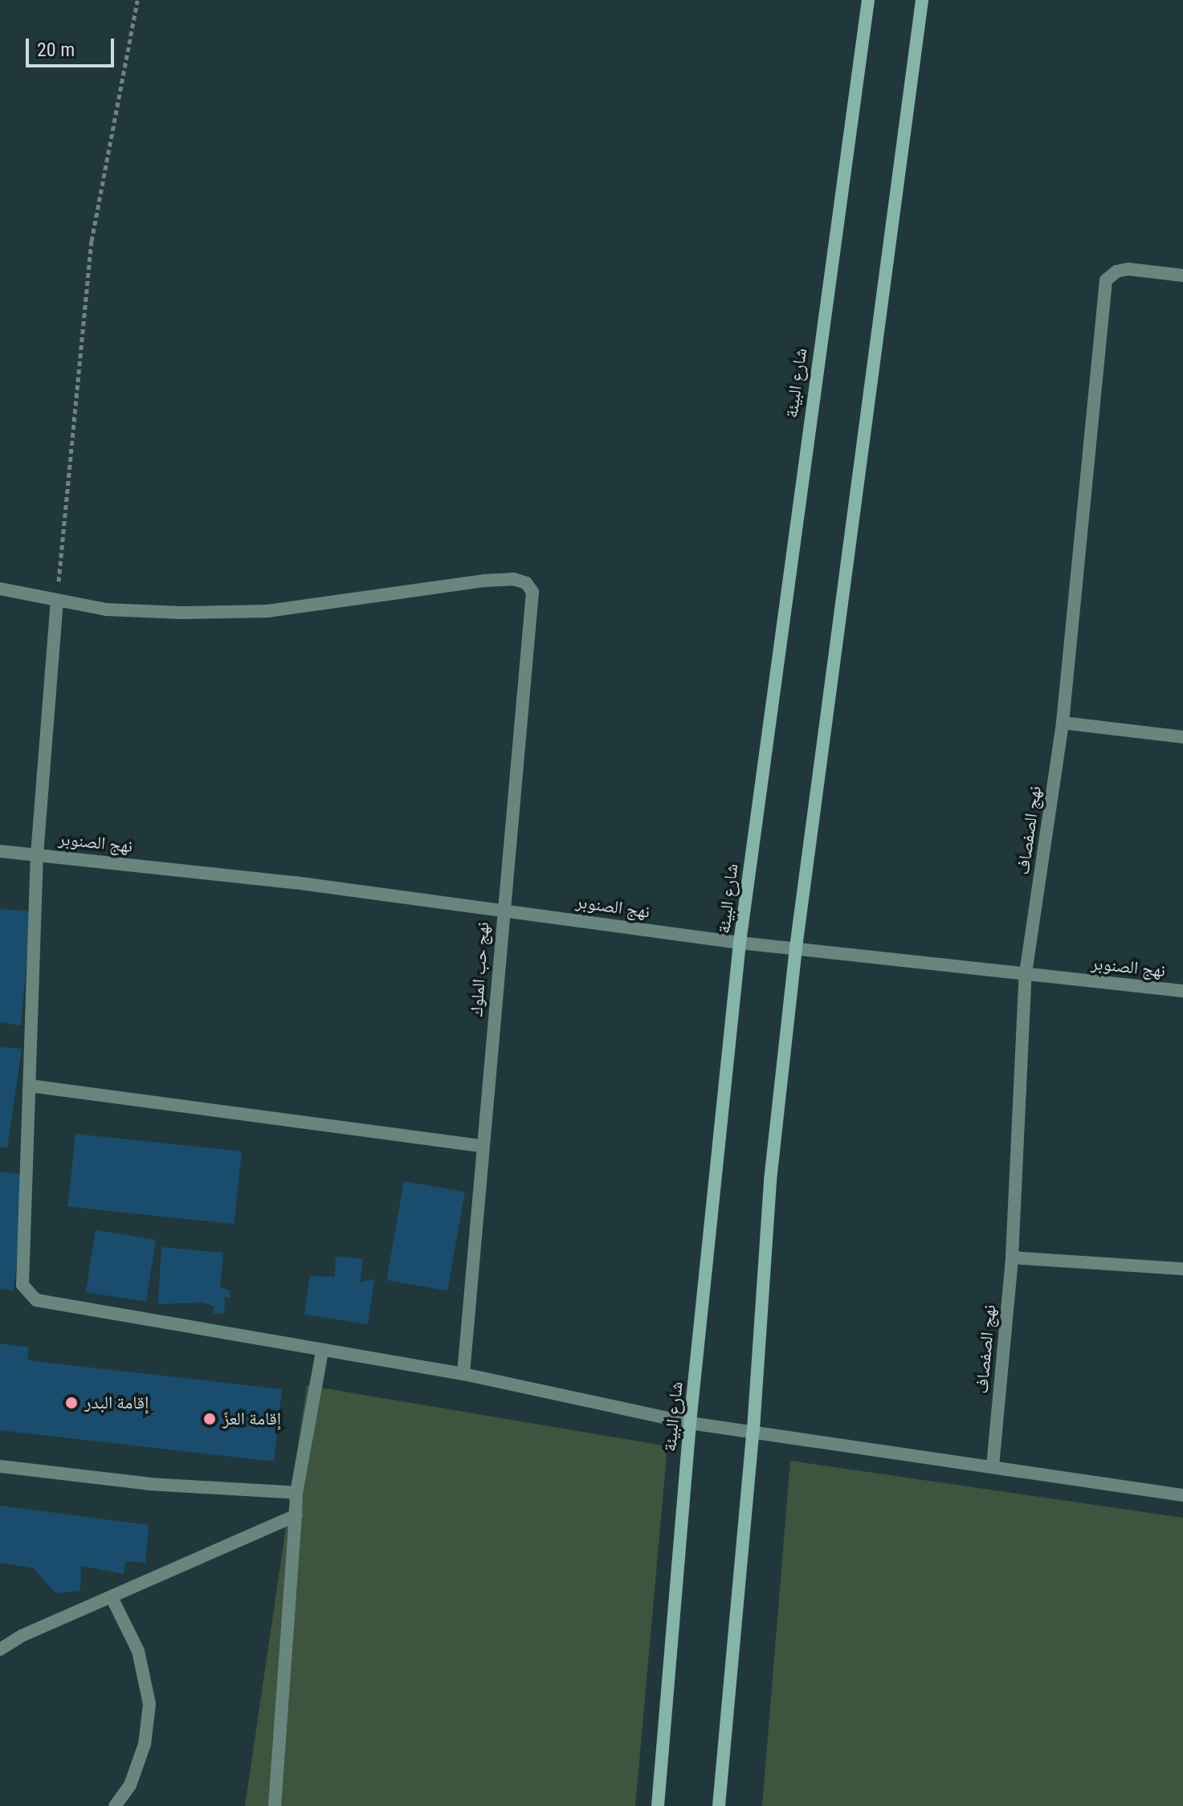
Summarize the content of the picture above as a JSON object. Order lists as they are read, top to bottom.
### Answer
{
  "streets": {
    "street": [
      "شارع البيئة",
      "نهج الصفصاف",
      "نهج الصنوبر",
      "نهج حب الملوك"
    ]
  },
  "crossings": [
    ["شارع البيئة", "نهج الصنوبر"],
    ["نهج الصفصاف", "نهج الصنوبر"],
    ["نهج الصنوبر", "نهج حب الملوك"]
  ],
  "places": ["إقامة البدر", "إقامة العزّ"],
  "scale_bar": "20 m"
}
